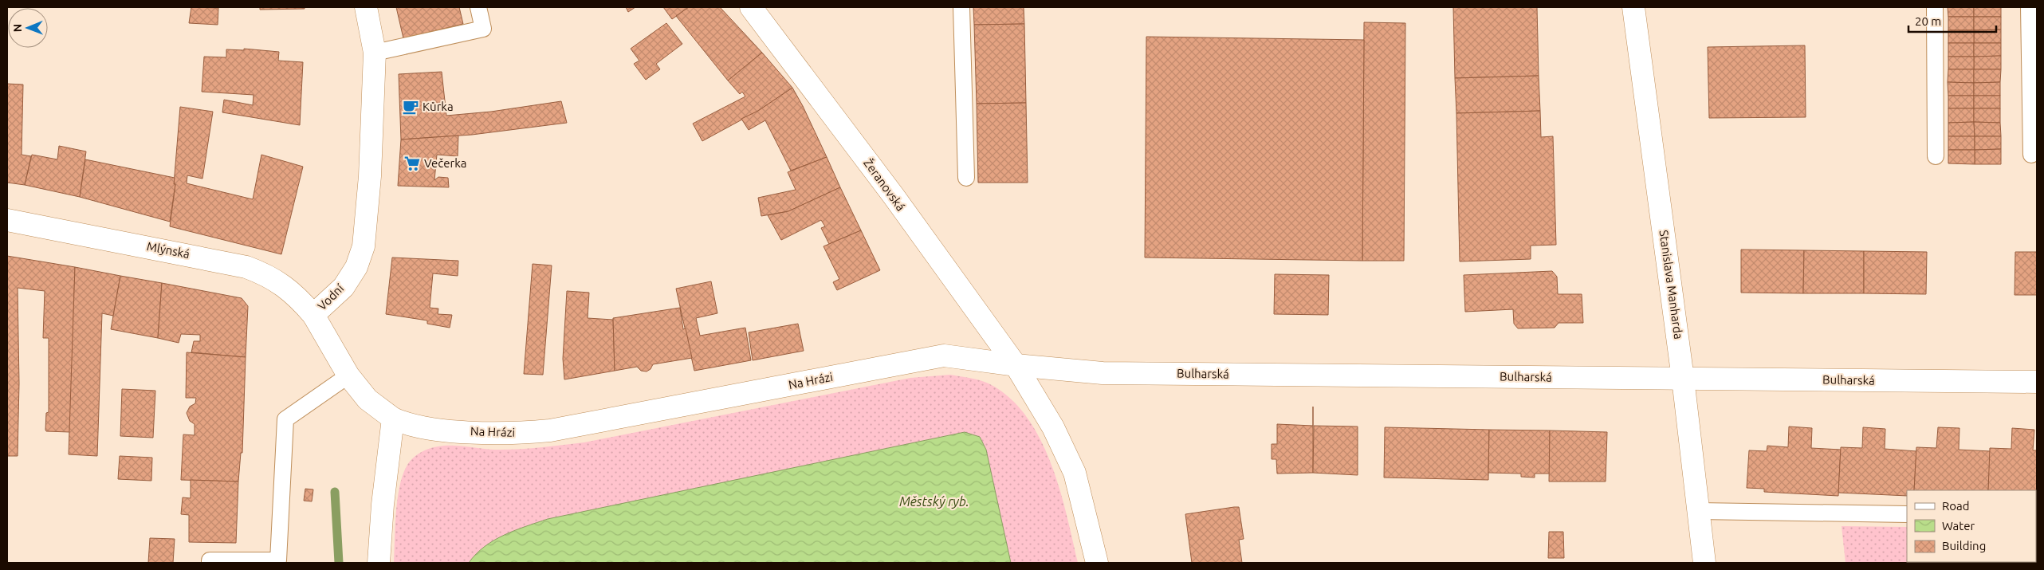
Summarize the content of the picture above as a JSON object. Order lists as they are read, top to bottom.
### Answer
{
  "streets": {
    "street": [
      "Žeranovská",
      "Mlýnská",
      "Stanislava Manharda",
      "Vodní",
      "Bulharská",
      "Na Hrázi"
    ]
  },
  "crossings": [
    ["Žeranovská", "Bulharská"],
    ["Žeranovská", "Na Hrázi"],
    ["Mlýnská", "Vodní"],
    ["Stanislava Manharda", "Bulharská"],
    ["Vodní", "Na Hrázi"],
    ["Bulharská", "Na Hrázi"]
  ],
  "water": ["Městský ryb."],
  "places": {
    "cafe": ["Kůrka"],
    "supermarket": ["Večerka"]
  },
  "legend": ["Road", "Water", "Building"],
  "scale_bar": "20 m",
  "north": "left"
}
